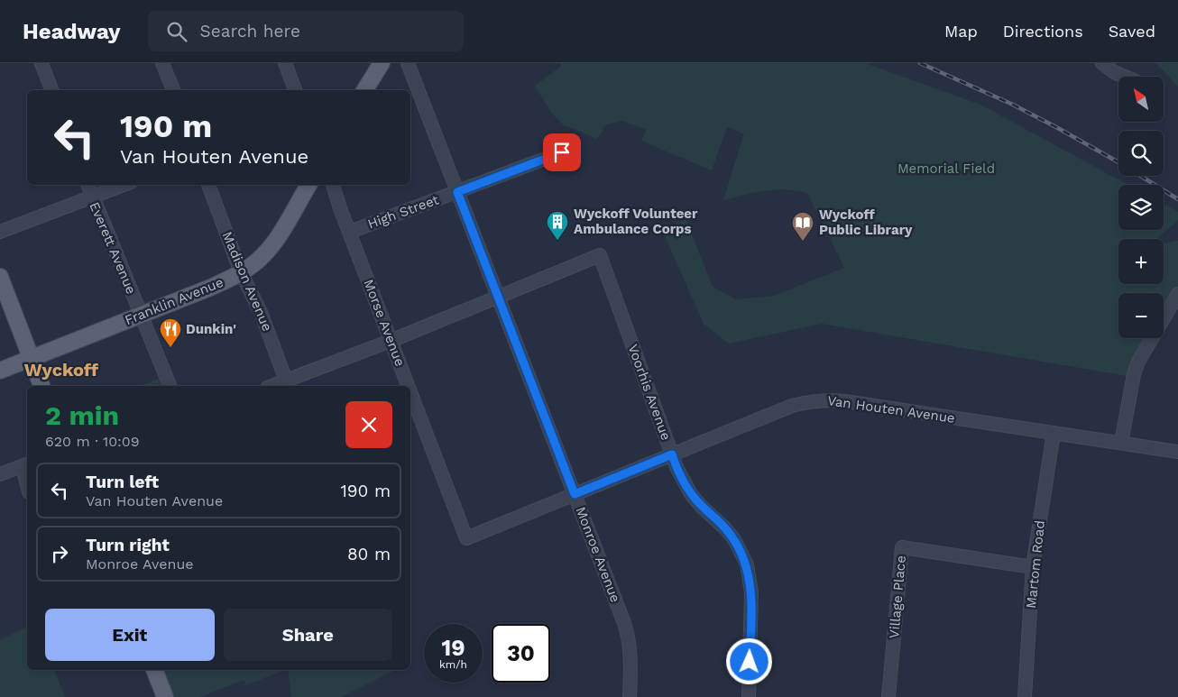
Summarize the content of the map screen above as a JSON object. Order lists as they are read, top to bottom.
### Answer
{
  "streets": {
    "main road": ["Franklin Avenue"],
    "street": [
      "High Street",
      "Everett Avenue",
      "Madison Avenue",
      "Morse Avenue",
      "Voorhis Avenue",
      "Van Houten Avenue",
      "Monroe Avenue",
      "Martom Road",
      "Village Place"
    ]
  },
  "crossings": [
    ["High Street", "Morse Avenue"],
    ["High Street", "Monroe Avenue"],
    ["Everett Avenue", "Franklin Avenue"],
    ["Madison Avenue", "Franklin Avenue"],
    ["Morse Avenue", "Van Houten Avenue"],
    ["Voorhis Avenue", "Van Houten Avenue"],
    ["Voorhis Avenue", "Monroe Avenue"],
    ["Van Houten Avenue", "Monroe Avenue"],
    ["Van Houten Avenue", "Martom Road"],
    ["Martom Road", "Village Place"]
  ],
  "districts": ["Wyckoff"],
  "parks": ["Memorial Field"],
  "places": {
    "building": ["Wyckoff Volunteer Ambulance Corps"],
    "library": ["Wyckoff Public Library"],
    "restaurant": ["Dunkin'"]
  },
  "north": "top left",
  "page": {
    "header": "Headway",
    "search": "Search here",
    "nav": ["Map", "Directions", "Saved"],
    "map_buttons": ["+", "−"],
    "turn": ["190 m", "Van Houten Avenue"],
    "heading": ["2 min", "620 m · 10:09"],
    "list": [
      {
        "name": "Turn left",
        "note": "Van Houten Avenue",
        "value": "190 m"
      },
      {
        "name": "Turn right",
        "note": "Monroe Avenue",
        "value": "80 m"
      }
    ],
    "buttons": ["Exit", "Share"],
    "speed": "19 km/h",
    "limit": "30"
  }
}
